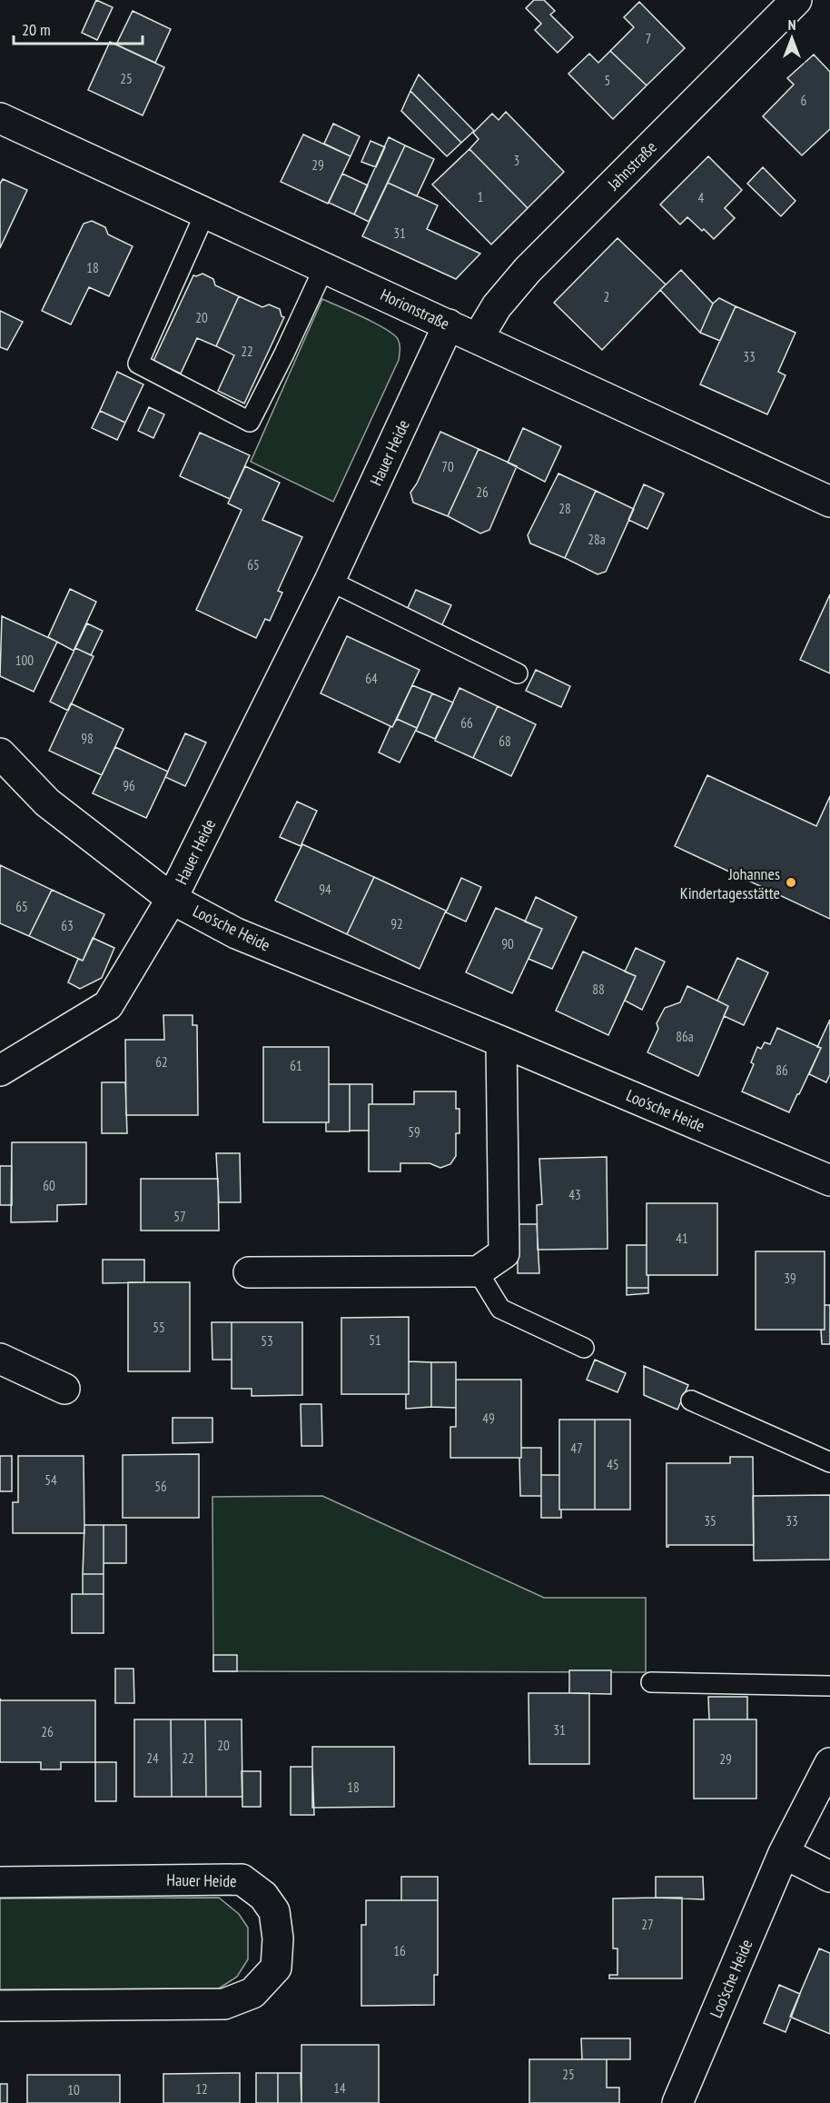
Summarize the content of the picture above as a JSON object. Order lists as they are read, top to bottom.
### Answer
{
  "streets": {
    "street": [
      "Jahnstraße",
      "Horionstraße",
      "Hauer Heide",
      "Loo'sche Heide"
    ]
  },
  "crossings": [
    ["Jahnstraße", "Horionstraße"],
    ["Horionstraße", "Hauer Heide"],
    ["Hauer Heide", "Loo'sche Heide"]
  ],
  "places": ["Johannes Kindertagesstätte"],
  "house_numbers": [
    "7",
    "25",
    "5",
    "6",
    "3",
    "29",
    "1",
    "4",
    "31",
    "18",
    "2",
    "20",
    "22",
    "33",
    "70",
    "26",
    "28",
    "28a",
    "65",
    "100",
    "64",
    "66",
    "98",
    "68",
    "96",
    "94",
    "65",
    "92",
    "63",
    "90",
    "88",
    "86a",
    "62",
    "61",
    "86",
    "59",
    "60",
    "43",
    "57",
    "41",
    "39",
    "55",
    "51",
    "53",
    "49",
    "47",
    "45",
    "54",
    "56",
    "35",
    "33",
    "31",
    "26",
    "20",
    "24",
    "22",
    "29",
    "18",
    "27",
    "16",
    "25",
    "14",
    "12",
    "10"
  ],
  "scale_bar": "20 m",
  "north": "top"
}
